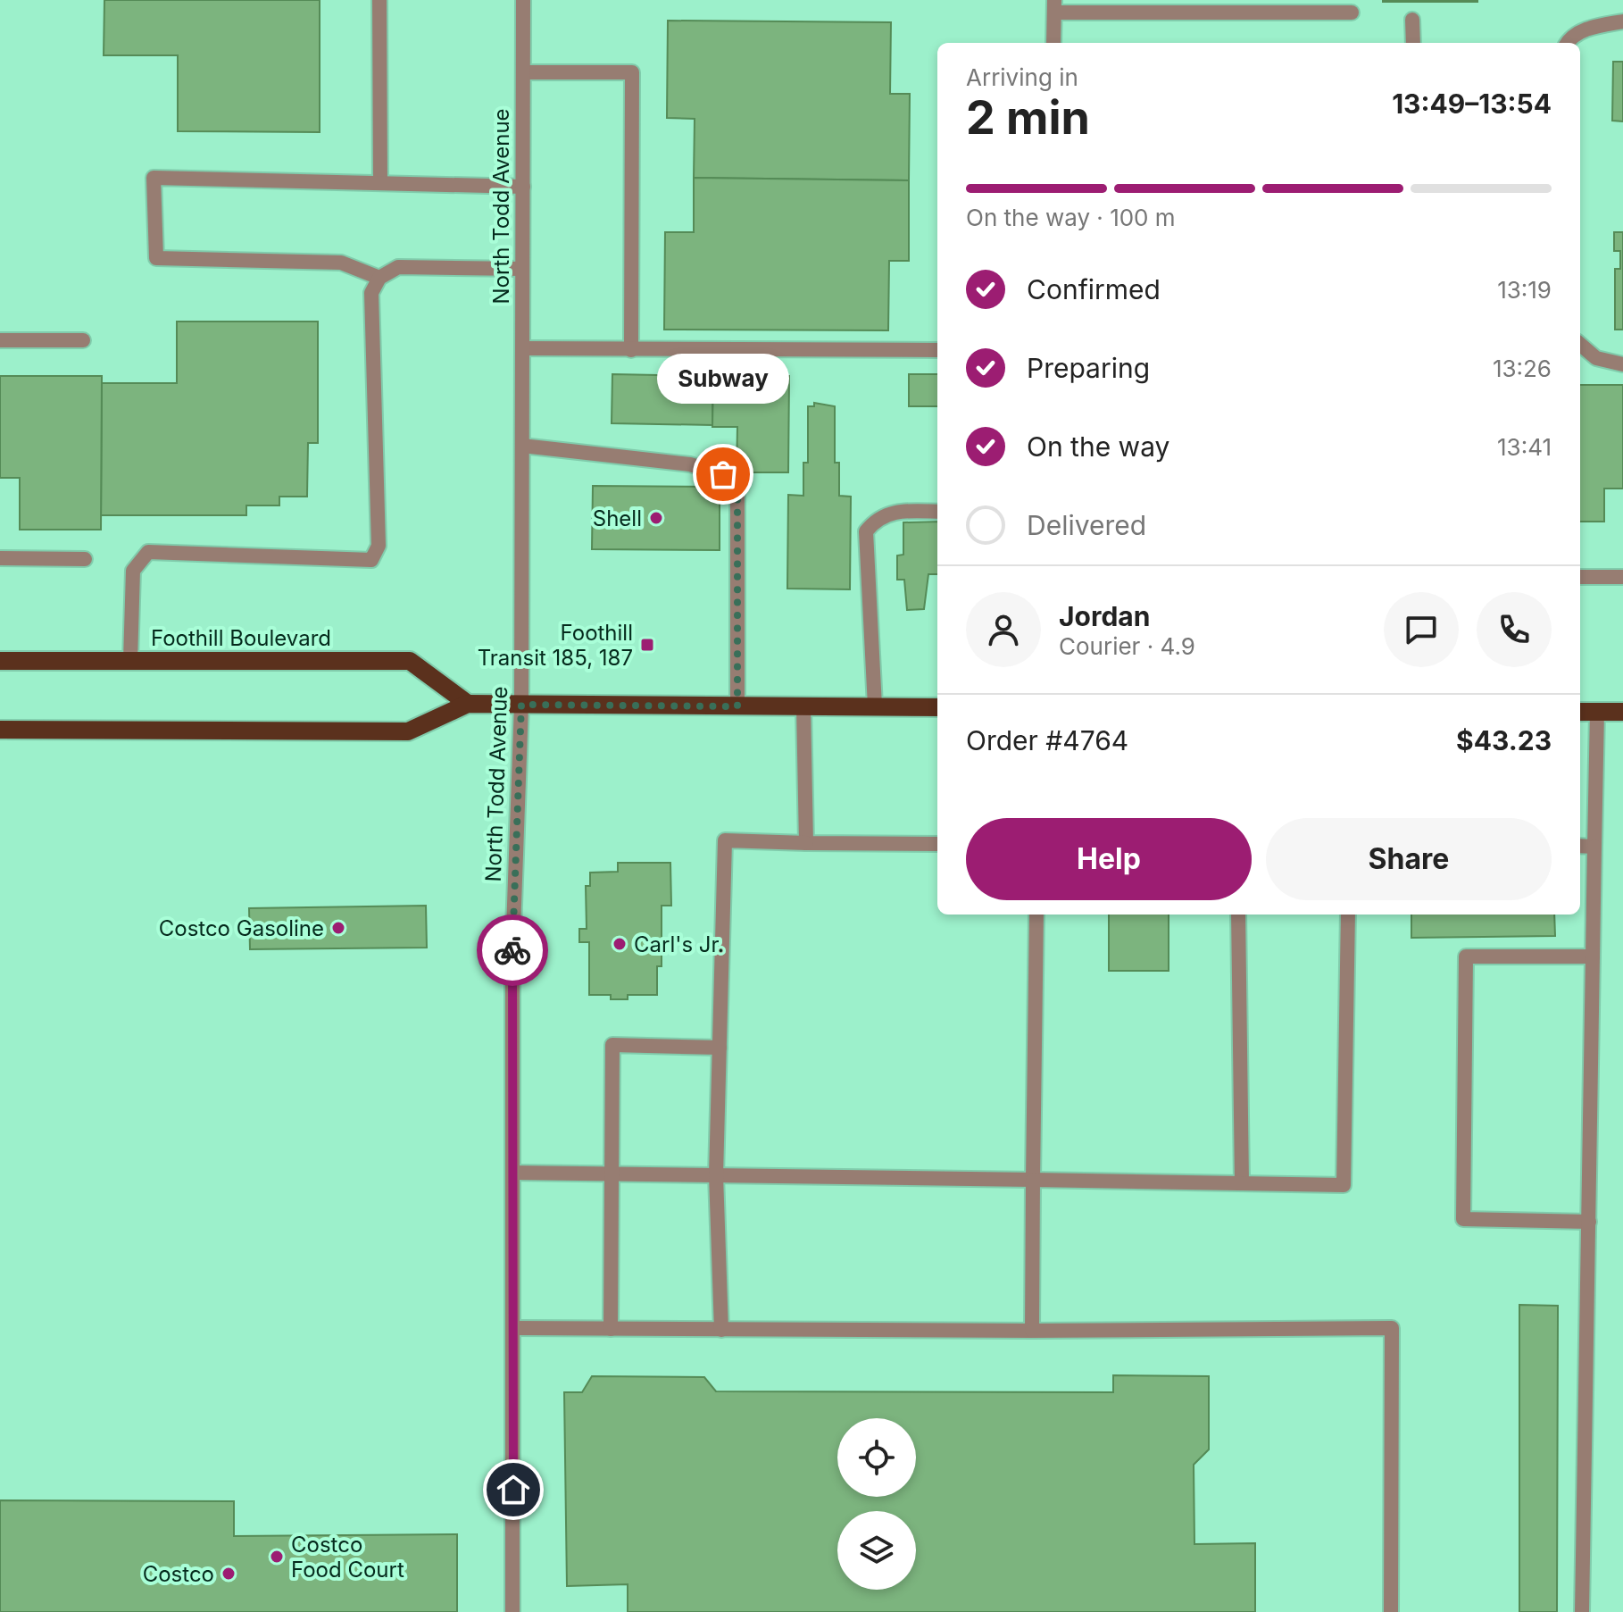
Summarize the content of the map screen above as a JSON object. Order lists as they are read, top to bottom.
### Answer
{
  "streets": {
    "main road": ["Foothill Boulevard"],
    "street": ["North Todd Avenue"]
  },
  "places": {
    "other": [
      "Subway",
      "Shell",
      "Costco Gasoline",
      "Carl's Jr.",
      "Costco Food Court",
      "Costco"
    ],
    "transit": ["Foothill Transit 185, 187"]
  },
  "page": {
    "heading": ["2 min", "Arriving in", "13:49–13:54"],
    "panel": [
      "Jordan",
      "Courier · 4.9",
      "Order #4764",
      "$43.23"
    ],
    "bar": "On the way · 100 m",
    "list": [
      ["Confirmed", "13:19"],
      ["Preparing", "13:26"],
      ["On the way", "13:41"],
      "Delivered"
    ],
    "bubble": "Subway",
    "buttons": ["Help", "Share"]
  }
}
